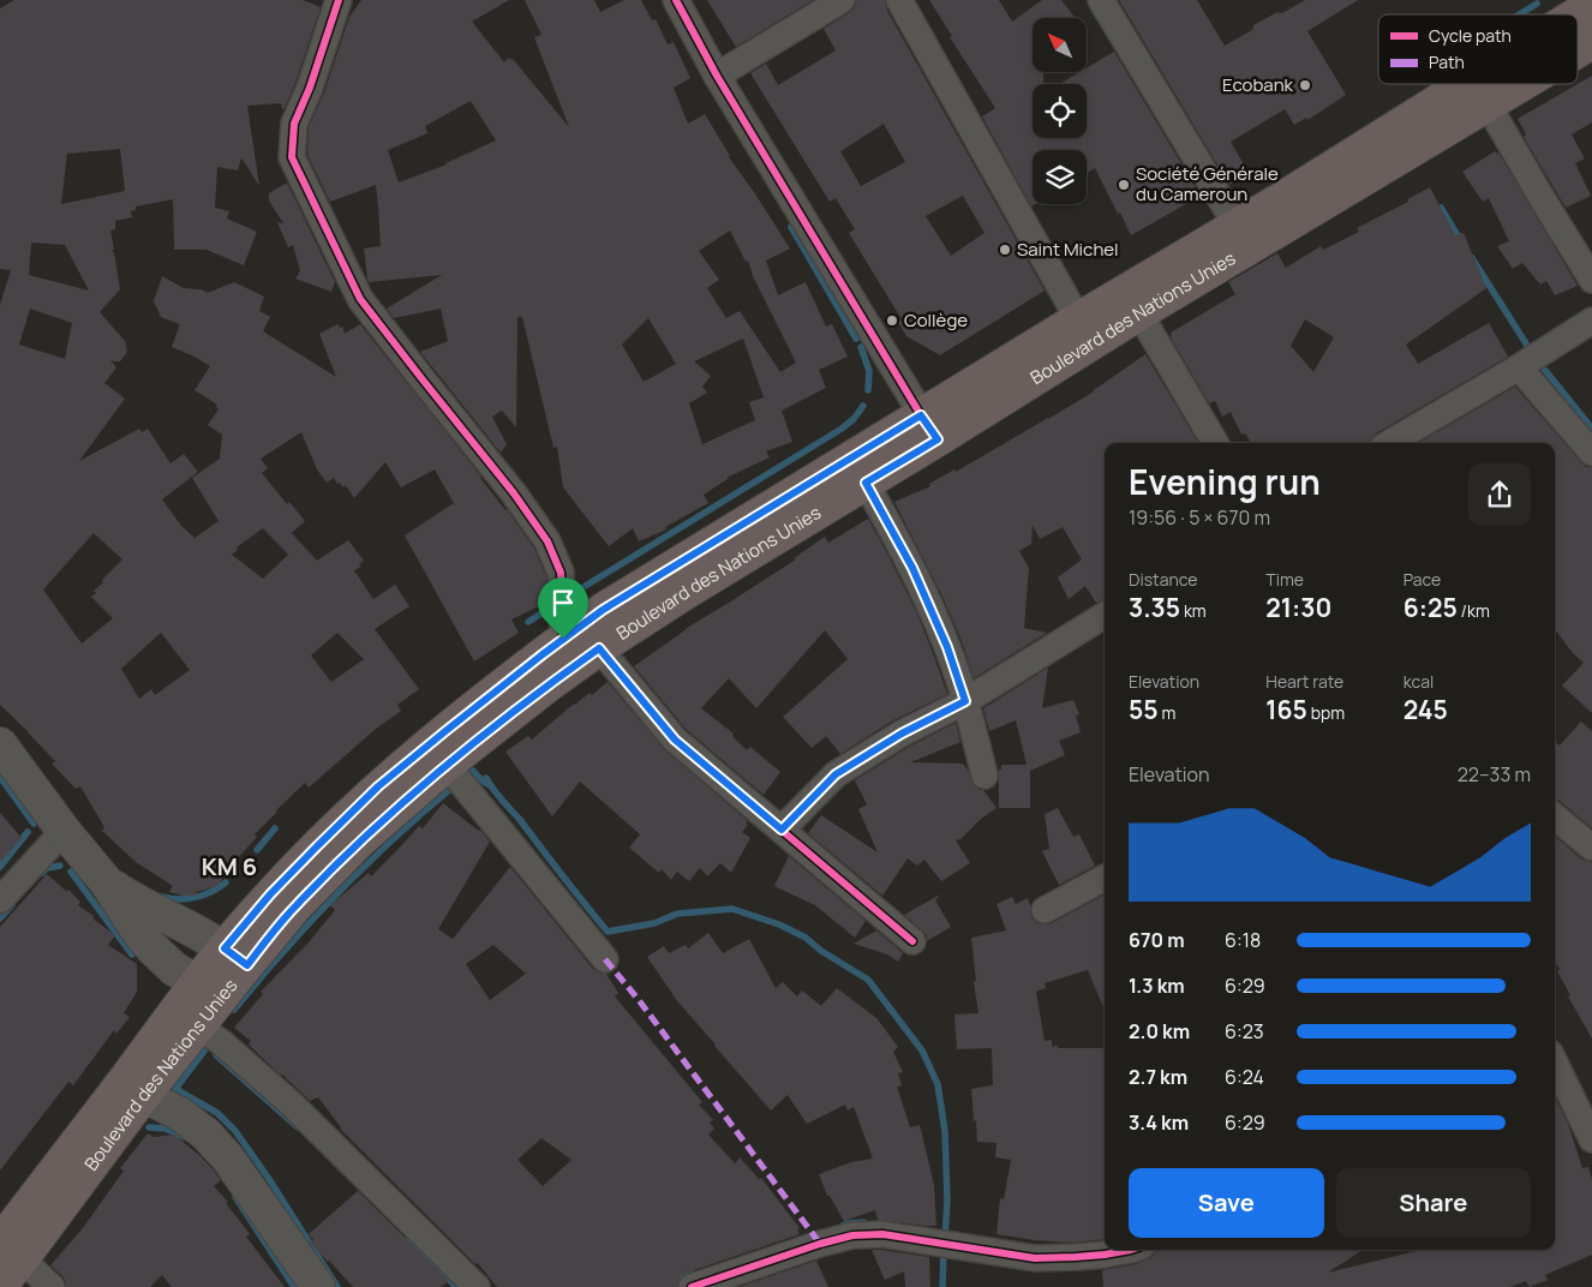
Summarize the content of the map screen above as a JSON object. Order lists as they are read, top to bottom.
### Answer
{
  "streets": {
    "main road": ["Boulevard des Nations Unies"]
  },
  "districts": ["KM 6"],
  "places": [
    "Ecobank",
    "Société Générale du Cameroun",
    "Saint Michel",
    "Collège"
  ],
  "legend": ["Cycle path", "Path"],
  "north": "top left",
  "page": {
    "heading": ["Evening run", "19:56 · 5 × 670 m"],
    "stats": [
      ["Distance", "3.35 km"],
      ["Time", "21:30"],
      ["Pace", "6:25 /km"],
      ["Elevation", "55 m"],
      ["Heart rate", "165 bpm"],
      ["kcal", "245"]
    ],
    "chart": ["Elevation", "22–33 m"],
    "list": [
      {
        "name": "670 m",
        "note": "6:18"
      },
      {
        "name": "1.3 km",
        "note": "6:29"
      },
      {
        "name": "2.0 km",
        "note": "6:23"
      },
      {
        "name": "2.7 km",
        "note": "6:24"
      },
      {
        "name": "3.4 km",
        "note": "6:29"
      }
    ],
    "buttons": ["Save", "Share"]
  }
}
